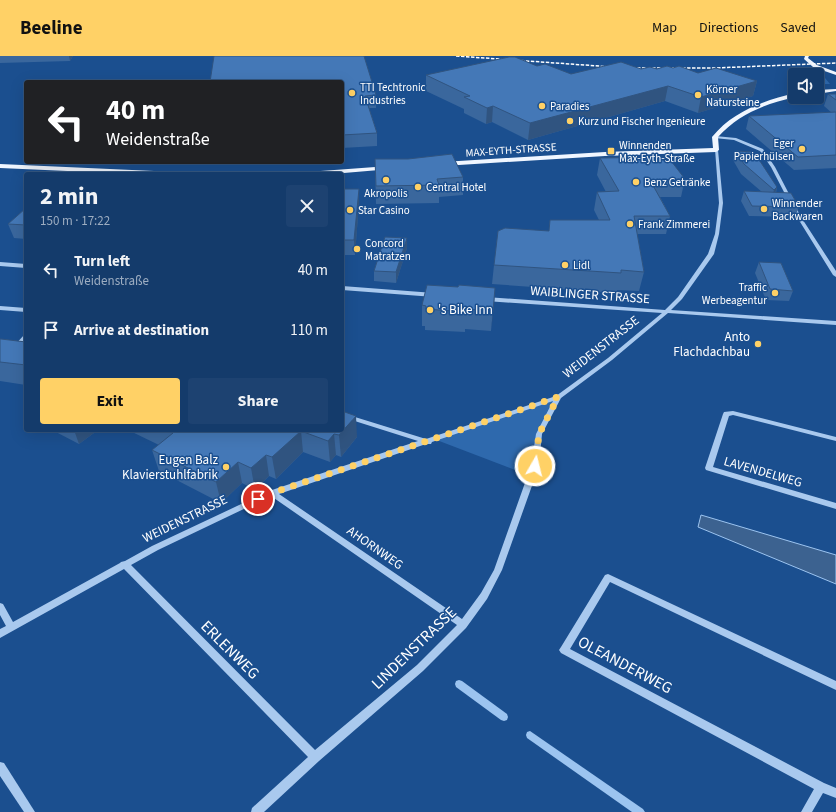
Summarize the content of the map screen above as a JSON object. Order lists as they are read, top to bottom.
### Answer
{
  "streets": {
    "main road": ["MAX-EYTH-STRASSE"],
    "street": [
      "WAIBLINGER STRASSE",
      "WEIDENSTRASSE",
      "LAVENDELWEG",
      "AHORNWEG",
      "LINDENSTRASSE",
      "ERLENWEG",
      "OLEANDERWEG"
    ]
  },
  "crossings": [
    ["MAX-EYTH-STRASSE", "WEIDENSTRASSE"],
    ["WAIBLINGER STRASSE", "WEIDENSTRASSE"],
    ["WEIDENSTRASSE", "AHORNWEG"],
    ["WEIDENSTRASSE", "LINDENSTRASSE"],
    ["WEIDENSTRASSE", "ERLENWEG"],
    ["AHORNWEG", "LINDENSTRASSE"],
    ["LINDENSTRASSE", "ERLENWEG"]
  ],
  "places": {
    "other": [
      "TTI Techtronic Industries",
      "Körner Natursteine",
      "Paradies",
      "Kurz und Fischer Ingenieure",
      "Eger Papierhülsen",
      "Akropolis",
      "Benz Getränke",
      "Central Hotel",
      "Winnender Backwaren",
      "Star Casino",
      "Frank Zimmerei",
      "Concord Matratzen",
      "Lidl",
      "Traffic Werbeagentur",
      "'s Bike Inn",
      "Anto Flachdachbau",
      "Eugen Balz Klavierstuhlfabrik"
    ],
    "transit": ["Winnenden Max-Eyth-Straße"]
  },
  "page": {
    "header": "Beeline",
    "nav": ["Map", "Directions", "Saved"],
    "turn": ["40 m", "Weidenstraße"],
    "heading": ["2 min", "150 m · 17:22"],
    "list": [
      {
        "name": "Turn left",
        "note": "Weidenstraße",
        "value": "40 m"
      },
      {
        "name": "Arrive at destination",
        "value": "110 m"
      }
    ],
    "buttons": ["Exit", "Share"]
  }
}
